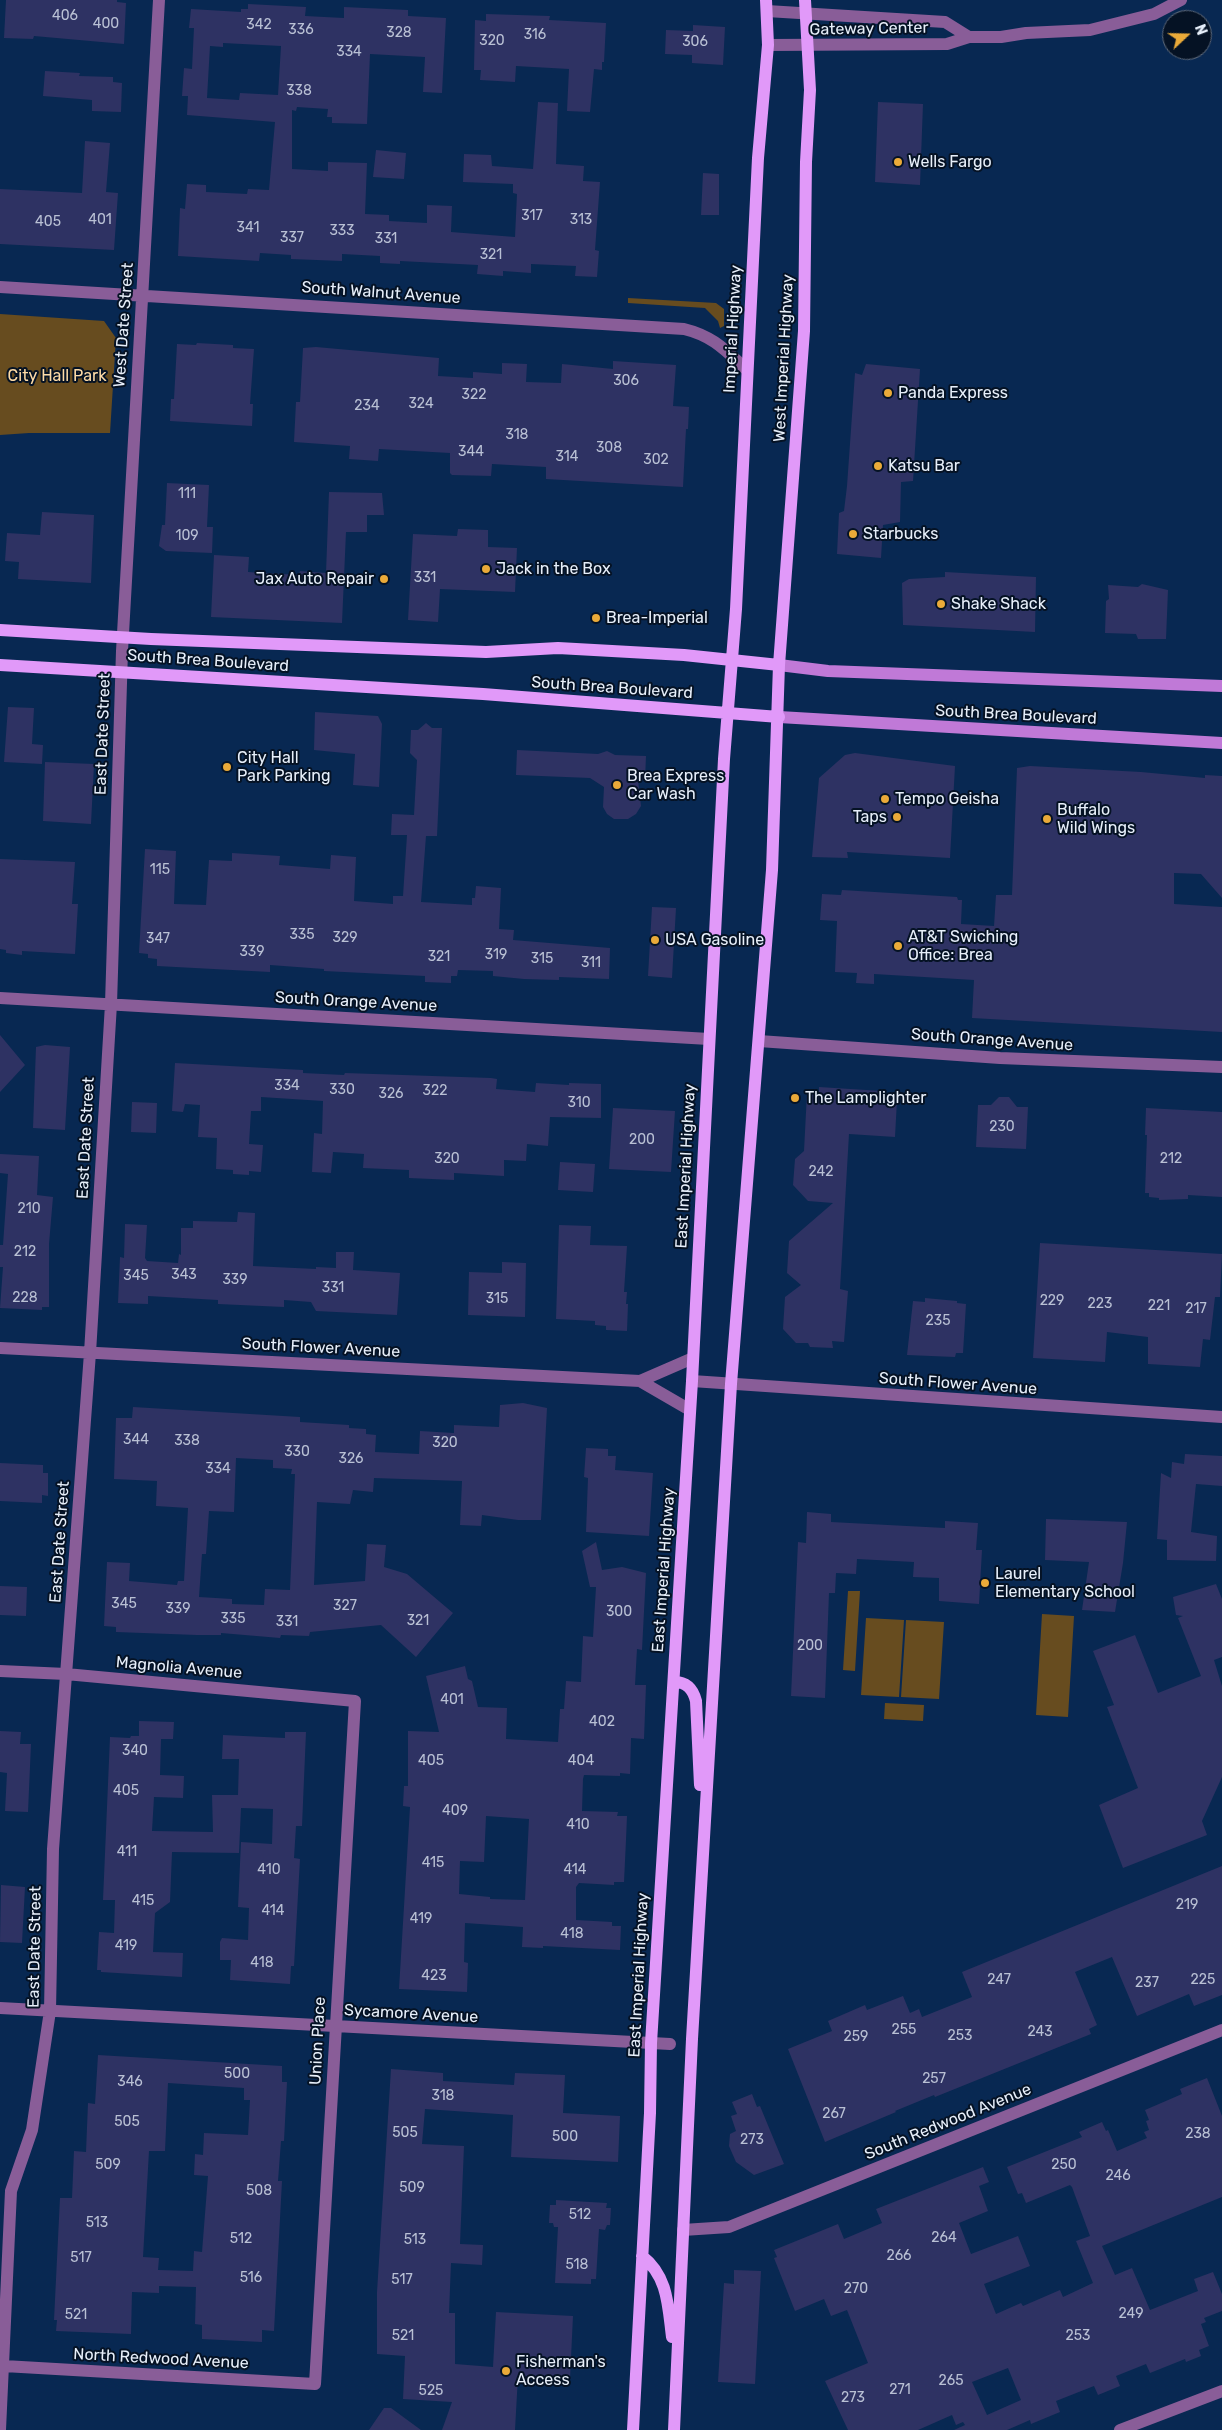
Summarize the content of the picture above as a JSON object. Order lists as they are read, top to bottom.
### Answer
{
  "streets": {
    "main road": [
      "Imperial Highway",
      "West Imperial Highway",
      "South Brea Boulevard",
      "East Imperial Highway"
    ],
    "street": [
      "Gateway Center",
      "South Walnut Avenue",
      "West Date Street",
      "East Date Street",
      "South Orange Avenue",
      "South Flower Avenue",
      "Magnolia Avenue",
      "Sycamore Avenue",
      "Union Place",
      "South Redwood Avenue",
      "North Redwood Avenue"
    ]
  },
  "crossings": [
    ["Gateway Center", "Imperial Highway"],
    ["Gateway Center", "West Imperial Highway"],
    ["South Walnut Avenue", "West Date Street"],
    ["South Walnut Avenue", "Imperial Highway"],
    ["West Date Street", "South Brea Boulevard"],
    ["West Date Street", "East Date Street"],
    ["Imperial Highway", "South Brea Boulevard"],
    ["West Imperial Highway", "South Brea Boulevard"],
    ["South Brea Boulevard", "East Date Street"],
    ["South Brea Boulevard", "East Imperial Highway"],
    ["East Date Street", "South Orange Avenue"],
    ["East Date Street", "South Flower Avenue"],
    ["East Date Street", "Magnolia Avenue"],
    ["East Date Street", "Sycamore Avenue"],
    ["East Date Street", "North Redwood Avenue"],
    ["South Orange Avenue", "East Imperial Highway"],
    ["East Imperial Highway", "South Flower Avenue"],
    ["East Imperial Highway", "Sycamore Avenue"],
    ["Magnolia Avenue", "Union Place"],
    ["Sycamore Avenue", "Union Place"],
    ["Union Place", "North Redwood Avenue"]
  ],
  "parks": ["City Hall Park"],
  "places": [
    "Wells Fargo",
    "Panda Express",
    "Katsu Bar",
    "Starbucks",
    "Jack in the Box",
    "Jax Auto Repair",
    "Shake Shack",
    "Brea-Imperial",
    "City Hall Park Parking",
    "Brea Express Car Wash",
    "Tempo Geisha",
    "Taps",
    "Buffalo Wild Wings",
    "USA Gasoline",
    "AT&T Swiching Office: Brea",
    "The Lamplighter",
    "Laurel Elementary School",
    "Fisherman's Access"
  ],
  "house_numbers": [
    "406",
    "400",
    "342",
    "336",
    "328",
    "316",
    "320",
    "306",
    "334",
    "338",
    "317",
    "401",
    "313",
    "405",
    "341",
    "333",
    "337",
    "331",
    "321",
    "306",
    "322",
    "324",
    "234",
    "318",
    "308",
    "344",
    "314",
    "302",
    "111",
    "109",
    "331",
    "115",
    "335",
    "329",
    "347",
    "339",
    "319",
    "321",
    "315",
    "311",
    "334",
    "330",
    "322",
    "326",
    "310",
    "230",
    "200",
    "320",
    "212",
    "242",
    "210",
    "212",
    "343",
    "345",
    "339",
    "331",
    "228",
    "315",
    "229",
    "223",
    "221",
    "217",
    "235",
    "344",
    "338",
    "320",
    "330",
    "326",
    "334",
    "345",
    "327",
    "339",
    "300",
    "335",
    "321",
    "331",
    "200",
    "401",
    "402",
    "340",
    "405",
    "404",
    "405",
    "409",
    "410",
    "411",
    "415",
    "410",
    "414",
    "415",
    "219",
    "414",
    "419",
    "418",
    "419",
    "418",
    "423",
    "247",
    "225",
    "237",
    "255",
    "243",
    "253",
    "259",
    "500",
    "257",
    "346",
    "318",
    "267",
    "505",
    "505",
    "238",
    "500",
    "273",
    "509",
    "250",
    "246",
    "509",
    "508",
    "512",
    "513",
    "264",
    "512",
    "513",
    "266",
    "517",
    "518",
    "516",
    "517",
    "270",
    "249",
    "521",
    "521",
    "253",
    "265",
    "271",
    "525",
    "273"
  ],
  "north": "right"
}
